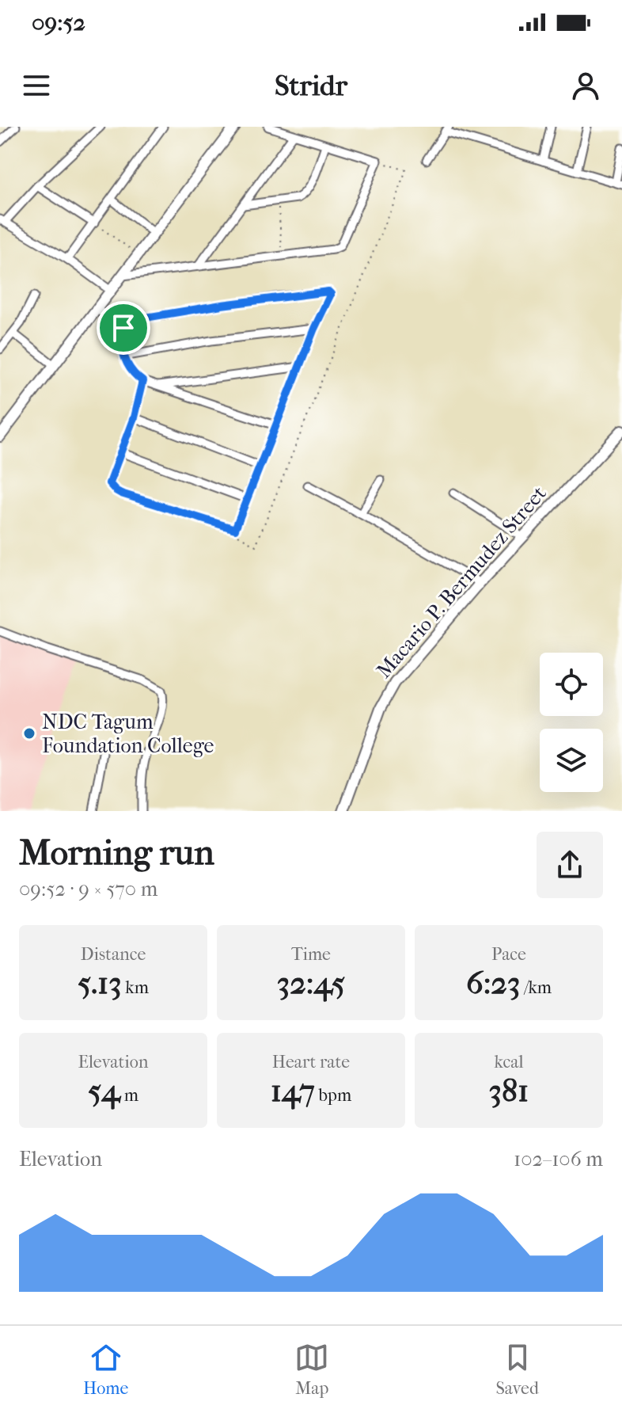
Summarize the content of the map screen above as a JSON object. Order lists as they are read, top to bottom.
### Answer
{
  "streets": {
    "main road": ["Macario P. Bermudez Street"]
  },
  "places": ["NDC Tagum Foundation College"],
  "page": {
    "status": "09:52",
    "header": "Stridr",
    "heading": ["Morning run", "09:52 · 9 × 570 m"],
    "stats": [
      ["Distance", "5.13 km"],
      ["Time", "32:45"],
      ["Pace", "6:23 /km"],
      ["Elevation", "54 m"],
      ["Heart rate", "147 bpm"],
      ["kcal", "381"]
    ],
    "chart": ["Elevation", "102–106 m"],
    "tabs": ["Home", "Map", "Saved"]
  }
}
